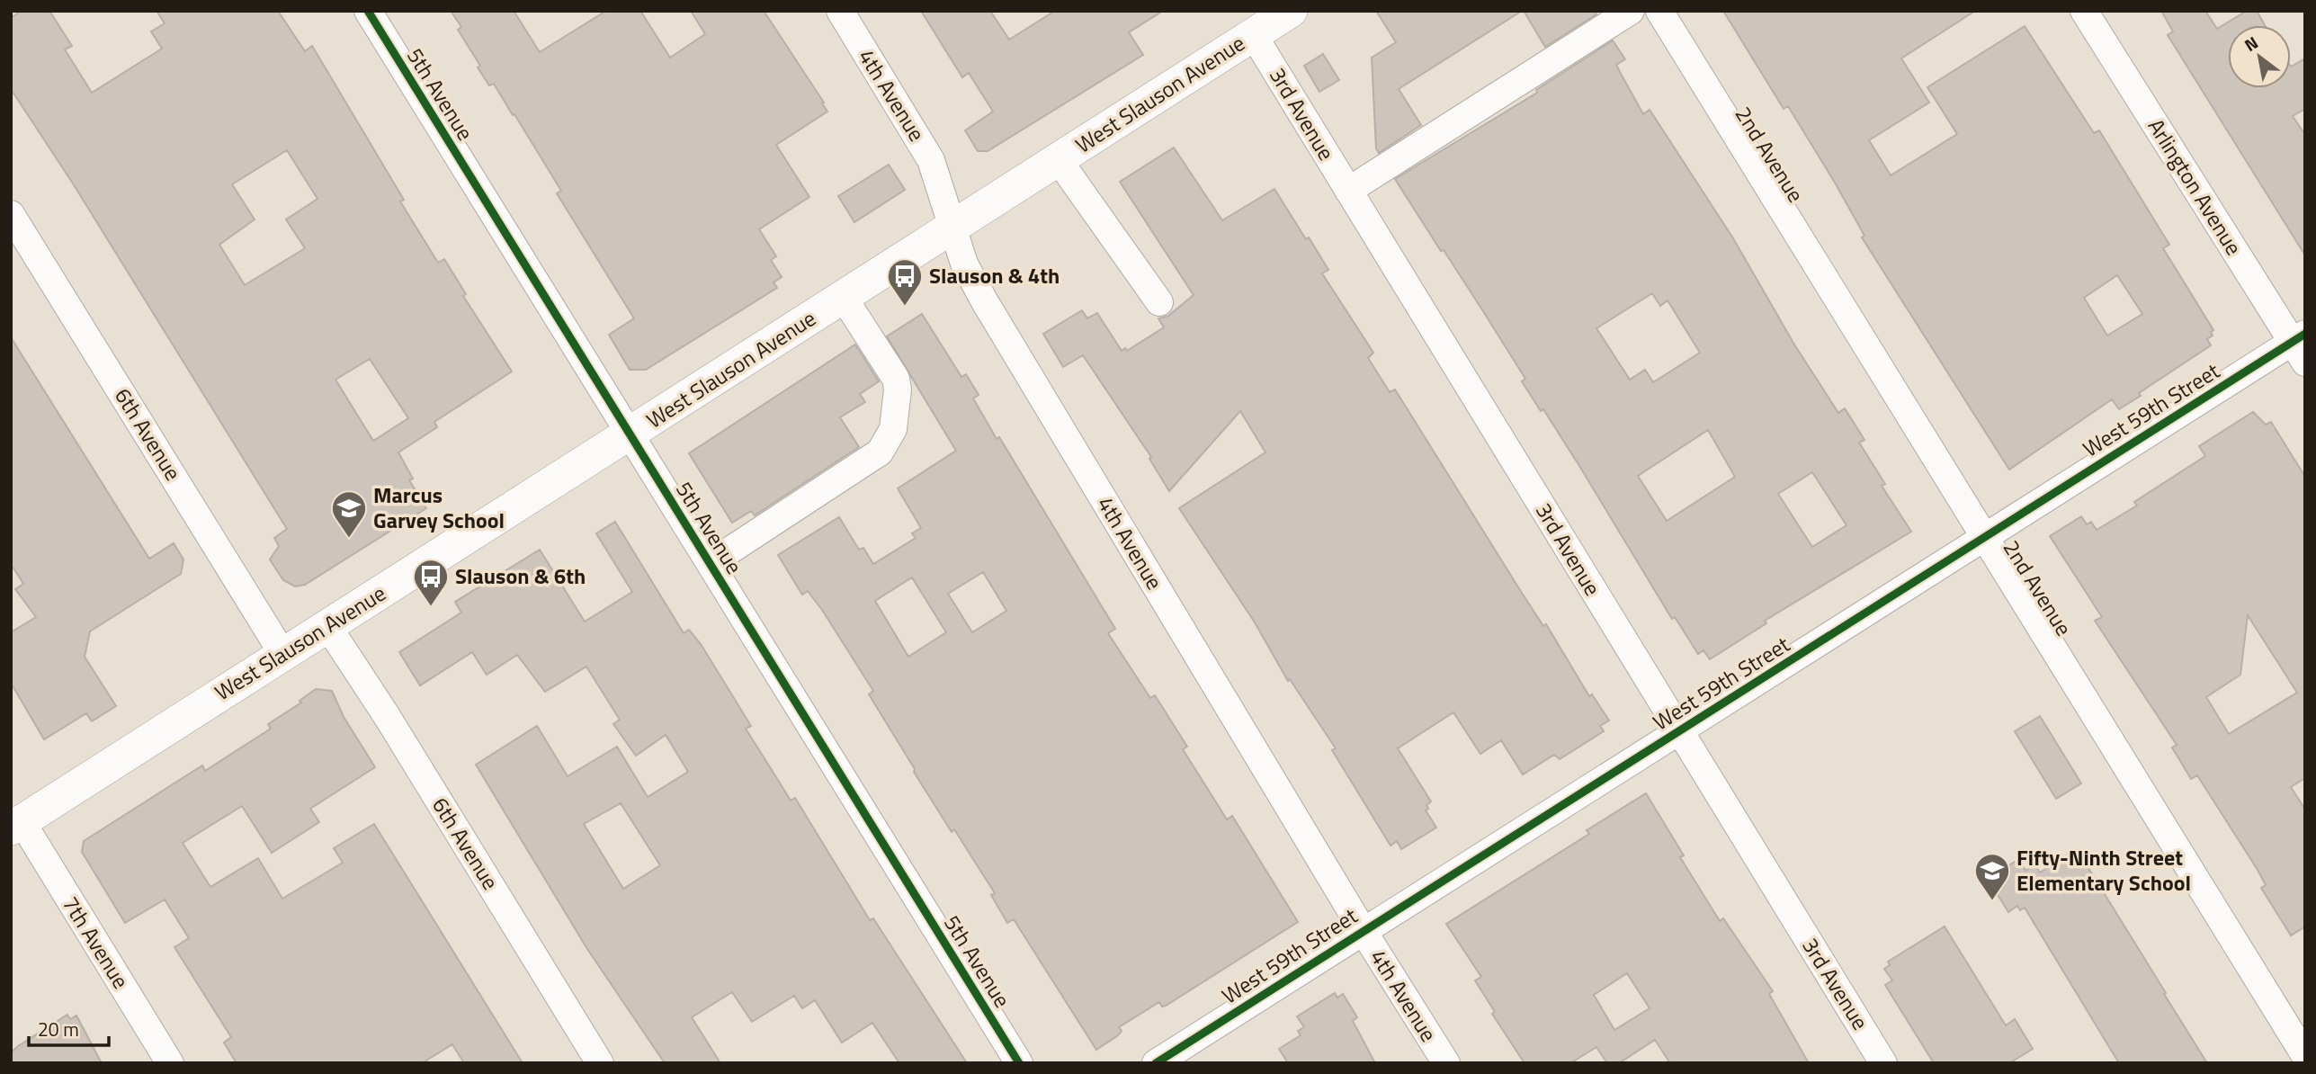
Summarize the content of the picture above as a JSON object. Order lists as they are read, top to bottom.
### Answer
{
  "streets": {
    "main road": ["West Slauson Avenue"],
    "street": [
      "5th Avenue",
      "4th Avenue",
      "3rd Avenue",
      "2nd Avenue",
      "Arlington Avenue",
      "West 59th Street",
      "6th Avenue",
      "7th Avenue"
    ]
  },
  "crossings": [
    ["5th Avenue", "West Slauson Avenue"],
    ["West Slauson Avenue", "4th Avenue"],
    ["West Slauson Avenue", "3rd Avenue"],
    ["West Slauson Avenue", "6th Avenue"],
    ["West Slauson Avenue", "7th Avenue"],
    ["4th Avenue", "West 59th Street"],
    ["3rd Avenue", "West 59th Street"],
    ["2nd Avenue", "West 59th Street"],
    ["Arlington Avenue", "West 59th Street"]
  ],
  "places": {
    "bus stop": ["Slauson & 4th", "Slauson & 6th"],
    "school or university": ["Marcus Garvey School", "Fifty-Ninth Street Elementary School"]
  },
  "scale_bar": "20 m",
  "north": "top left"
}
